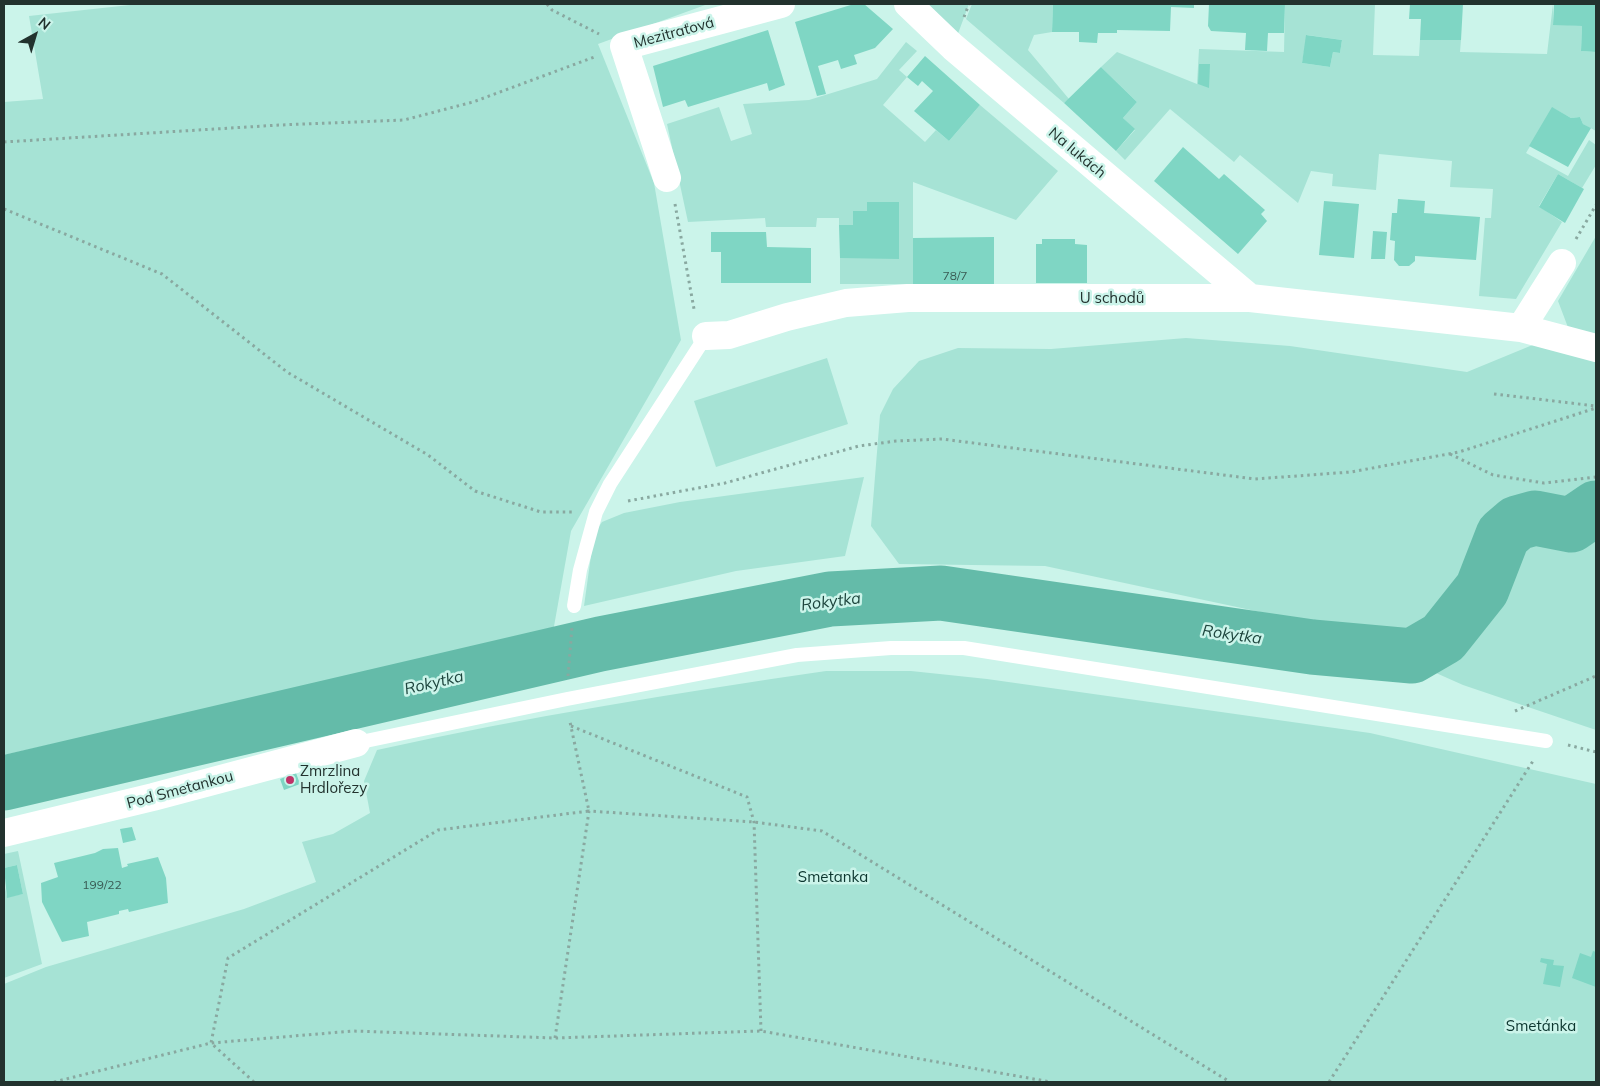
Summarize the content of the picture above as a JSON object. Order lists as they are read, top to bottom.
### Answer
{
  "streets": {
    "street": [
      "Mezitraťová",
      "Na lukách",
      "U schodů",
      "Pod Smetankou"
    ]
  },
  "crossings": [
    ["Na lukách", "U schodů"]
  ],
  "water": ["Rokytka"],
  "parks": ["Smetanka", "Smetánka"],
  "places": ["Zmrzlina Hrdlořezy"],
  "house_numbers": ["78/7", "199/22"],
  "north": "top right"
}
